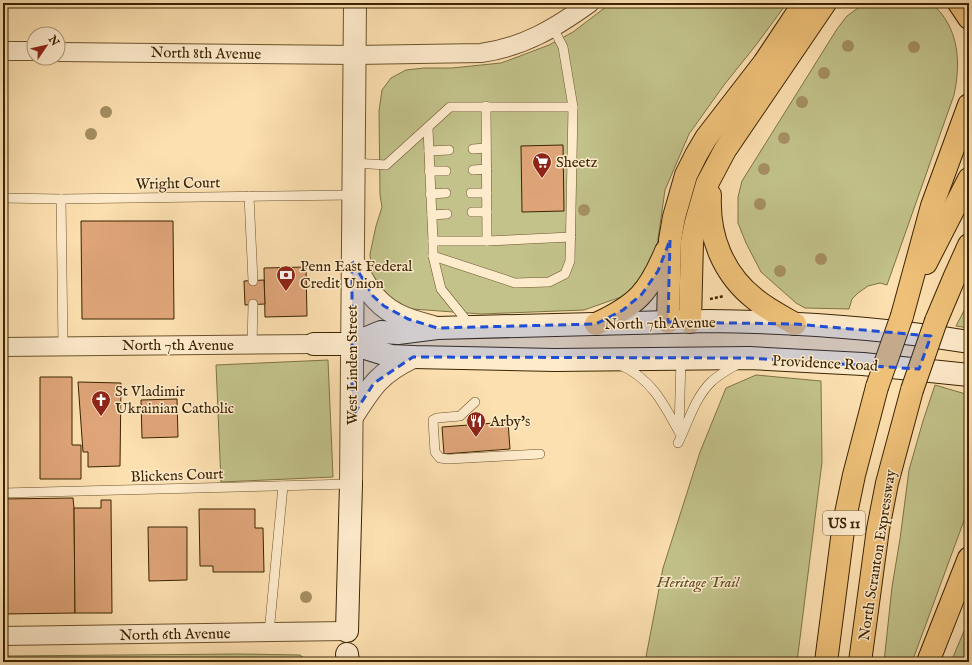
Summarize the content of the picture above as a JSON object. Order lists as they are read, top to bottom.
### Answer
{
  "streets": {
    "highway": ["US 11", "North Scranton Expressway"],
    "main road": ["North 7th Avenue", "Providence Road", "West Linden Street"],
    "street": ["North 8th Avenue", "North 6th Avenue"],
    "lane": ["Wright Court", "Blickens Court"]
  },
  "crossings": [
    ["North 8th Avenue", "West Linden Street"],
    ["Wright Court", "West Linden Street"],
    ["North 7th Avenue", "Providence Road"],
    ["North 7th Avenue", "West Linden Street"],
    ["West Linden Street", "Blickens Court"],
    ["West Linden Street", "North 6th Avenue"]
  ],
  "parks": ["Heritage Trail"],
  "places": {
    "supermarket": ["Sheetz"],
    "bank": ["Penn East Federal Credit Union"],
    "church": ["St Vladimir Ukrainian Catholic"],
    "restaurant": ["Arby's"]
  },
  "north": "top right"
}
